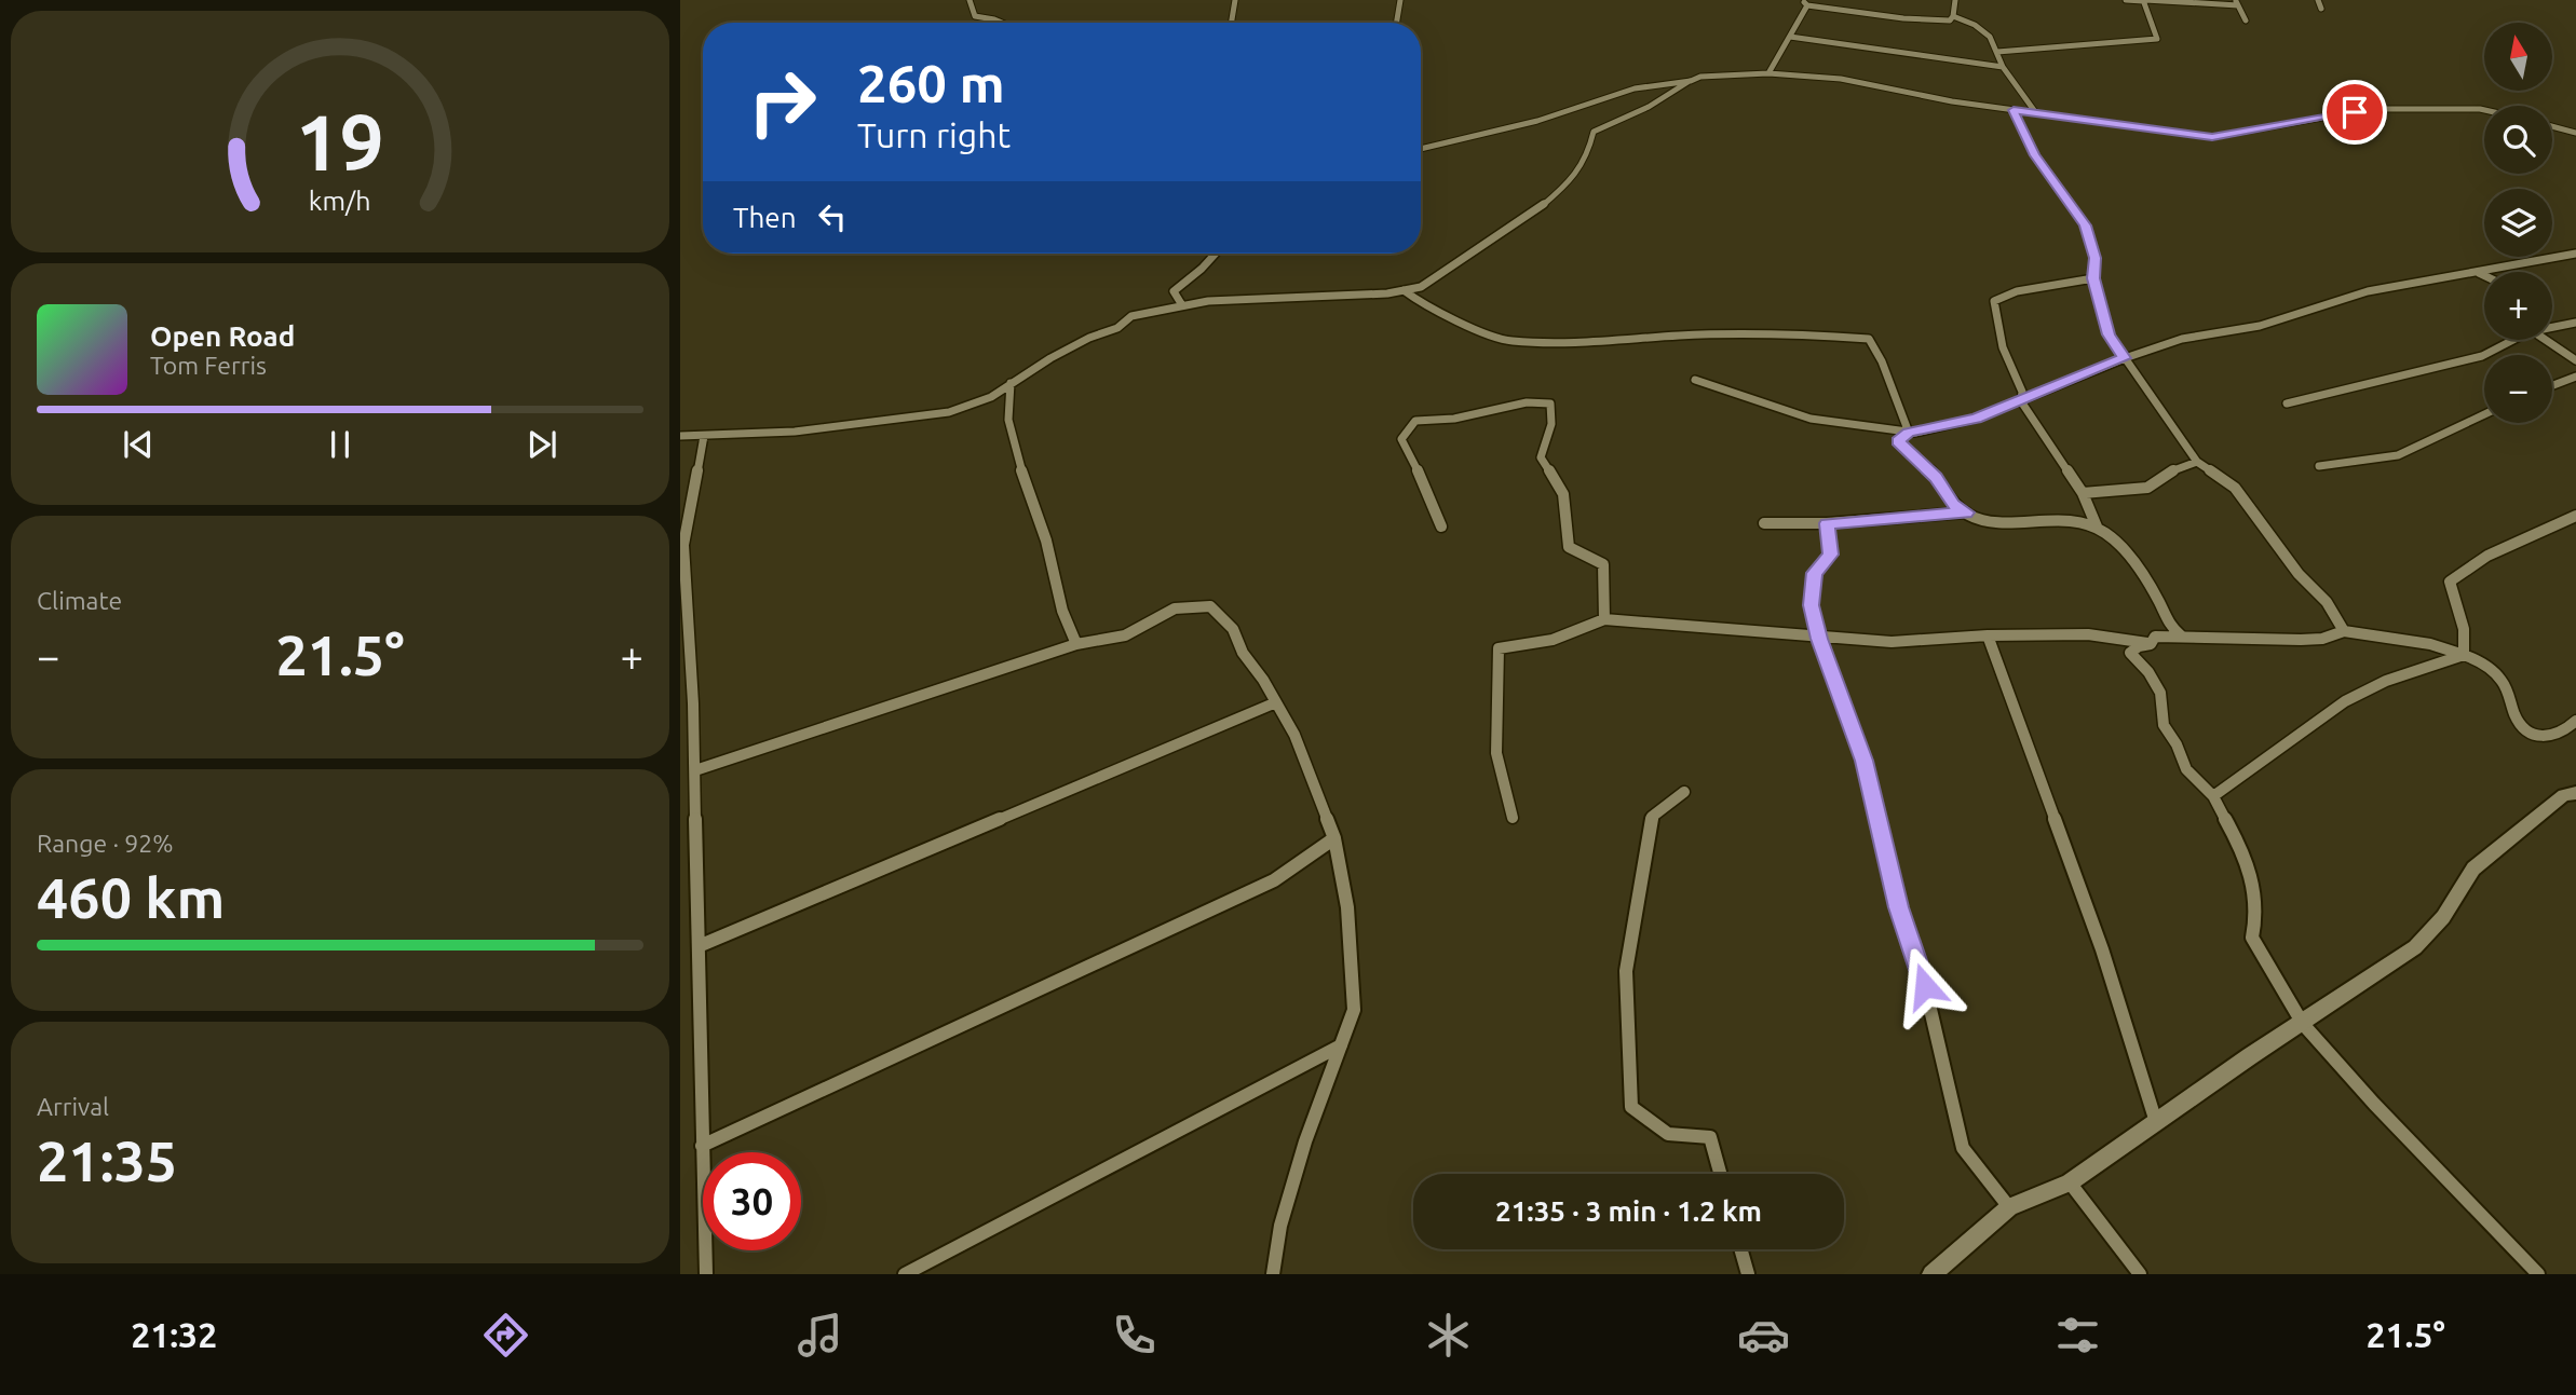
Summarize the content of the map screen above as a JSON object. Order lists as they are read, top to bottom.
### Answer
{
  "north": "top",
  "page": {
    "map_buttons": ["+", "−"],
    "turn": ["260 m", "Turn right"],
    "then": "Then",
    "song": ["Open Road", "Tom Ferris"],
    "tile": [
      "Climate",
      ["Range · 92%", "460 km"],
      ["Arrival", "21:35"]
    ],
    "heat": ["−", "21.5°", "+"],
    "limit": "30",
    "trip": "21:35 · 3 min · 1.2 km",
    "tabs": ["21:32", "21.5°"],
    "gauge": ["19", "km/h"]
  }
}
